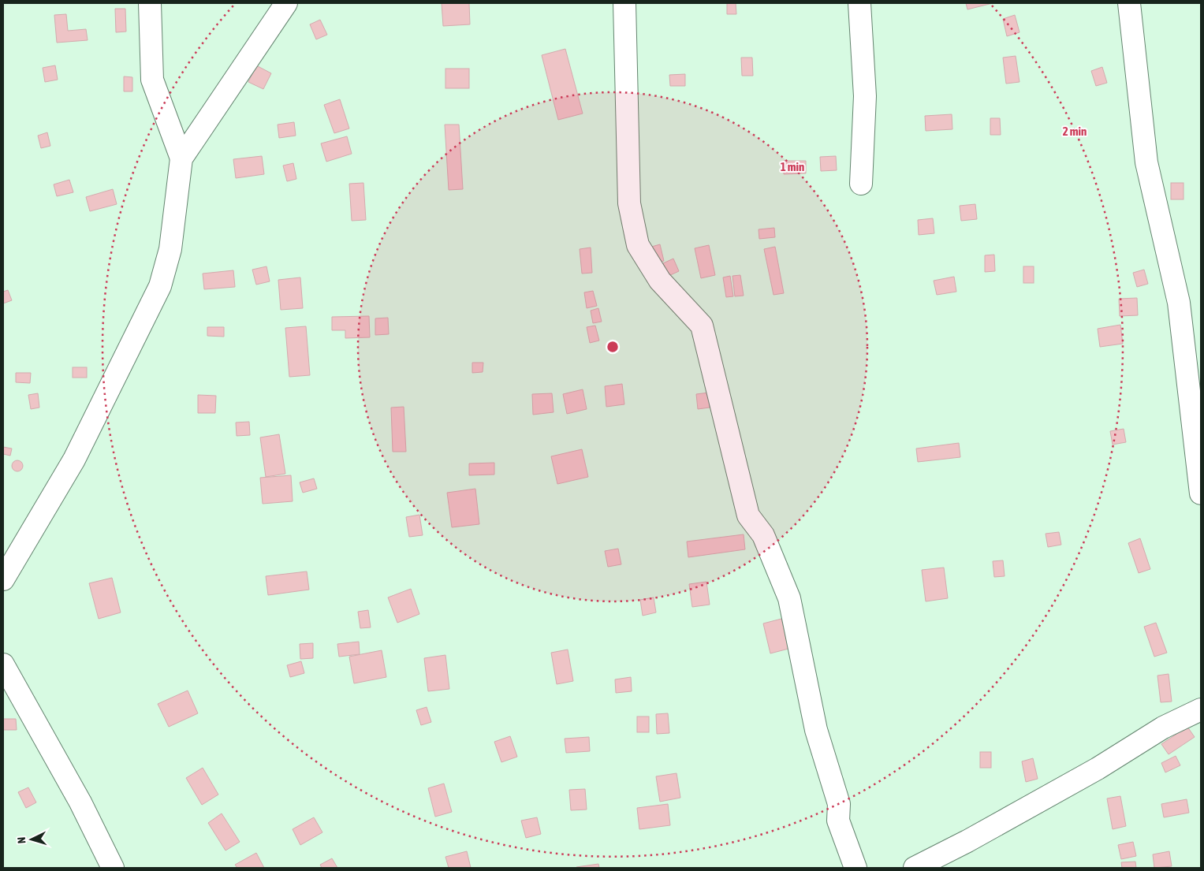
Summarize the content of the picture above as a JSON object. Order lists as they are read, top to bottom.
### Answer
{
  "north": "left",
  "rings": ["2 min", "1 min"]
}
